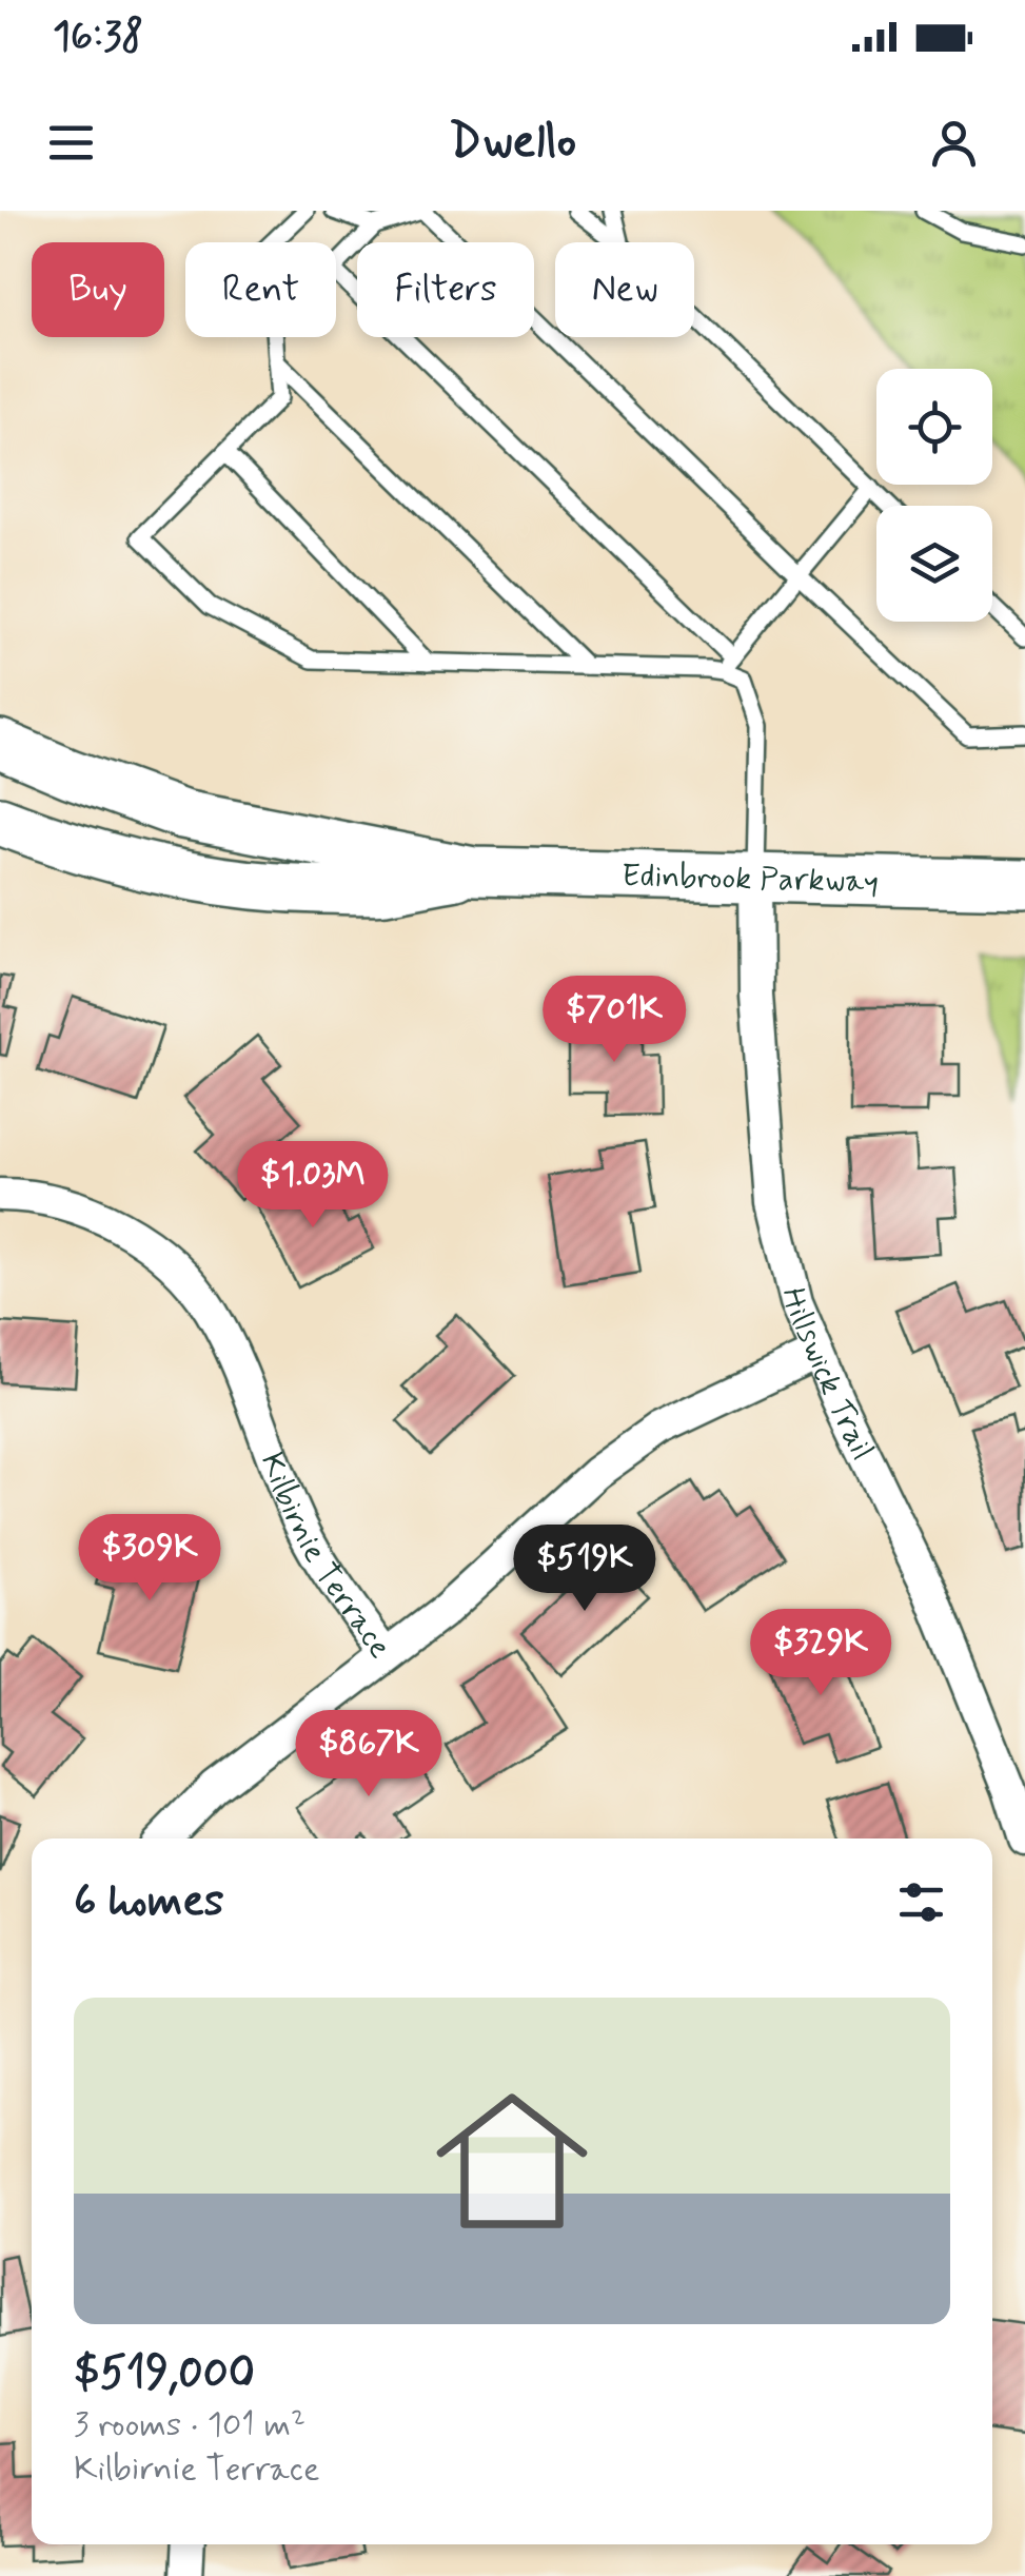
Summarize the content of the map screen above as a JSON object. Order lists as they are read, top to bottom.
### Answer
{
  "streets": {
    "street": ["Edinbrook Parkway", "Hillswick Trail", "Kilbirnie Terrace"]
  },
  "crossings": [
    ["Edinbrook Parkway", "Hillswick Trail"],
    ["Hillswick Trail", "Kilbirnie Terrace"]
  ],
  "page": {
    "status": "16:38",
    "header": "Dwello",
    "chip": [
      "Buy",
      "Rent",
      "Filters",
      "New"
    ],
    "price": [
      "$701K",
      "$1.03M",
      "$309K",
      "$519K",
      "$329K",
      "$867K"
    ],
    "heading": "6 homes",
    "list": [
      {
        "name": "$519,000",
        "note": "3 rooms · 101 m² · Kilbirnie Terrace"
      }
    ]
  }
}
